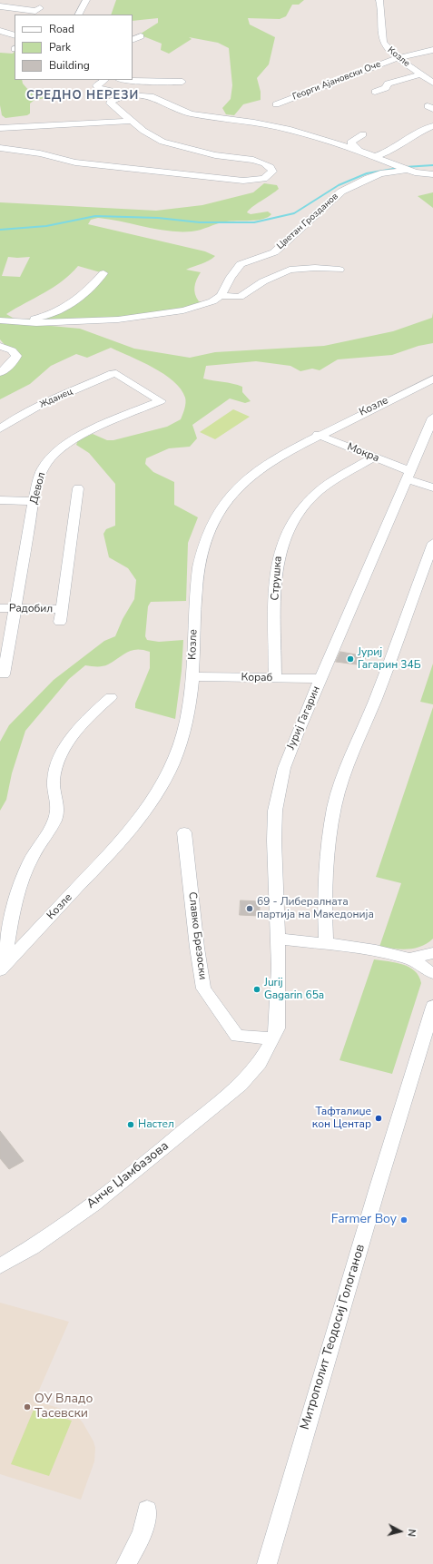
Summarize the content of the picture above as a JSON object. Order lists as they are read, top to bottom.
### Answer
{
  "streets": {
    "street": [
      "Козле",
      "Георги Ајановски Оче",
      "Цветан Грозданов",
      "Жданец",
      "Мокра",
      "Девол",
      "Струшка",
      "Радобил",
      "Кораб",
      "Јуриј Гагарин",
      "Славко Брезоски",
      "Анче Џамбазова",
      "Митрополит Теодосиј Гологанов"
    ]
  },
  "crossings": [
    ["Козле", "Георги Ајановски Оче"],
    ["Козле", "Мокра"],
    ["Козле", "Кораб"],
    ["Жданец", "Девол"],
    ["Мокра", "Струшка"],
    ["Мокра", "Јуриј Гагарин"],
    ["Девол", "Радобил"],
    ["Струшка", "Кораб"],
    ["Кораб", "Јуриј Гагарин"],
    ["Јуриј Гагарин", "Славко Брезоски"],
    ["Јуриј Гагарин", "Анче Џамбазова"],
    ["Славко Брезоски", "Анче Џамбазова"]
  ],
  "districts": ["СРЕДНО НЕРЕЗИ"],
  "places": [
    "Јуриј Гагарин 34Б",
    "69 - Либералната партија на Македонија",
    "Jurij Gagarin 65a",
    "Тафталиџе кон Центар",
    "Настел",
    "Farmer Boy",
    "ОУ Владо Тасевски"
  ],
  "legend": ["Road", "Park", "Building"],
  "north": "right"
}
